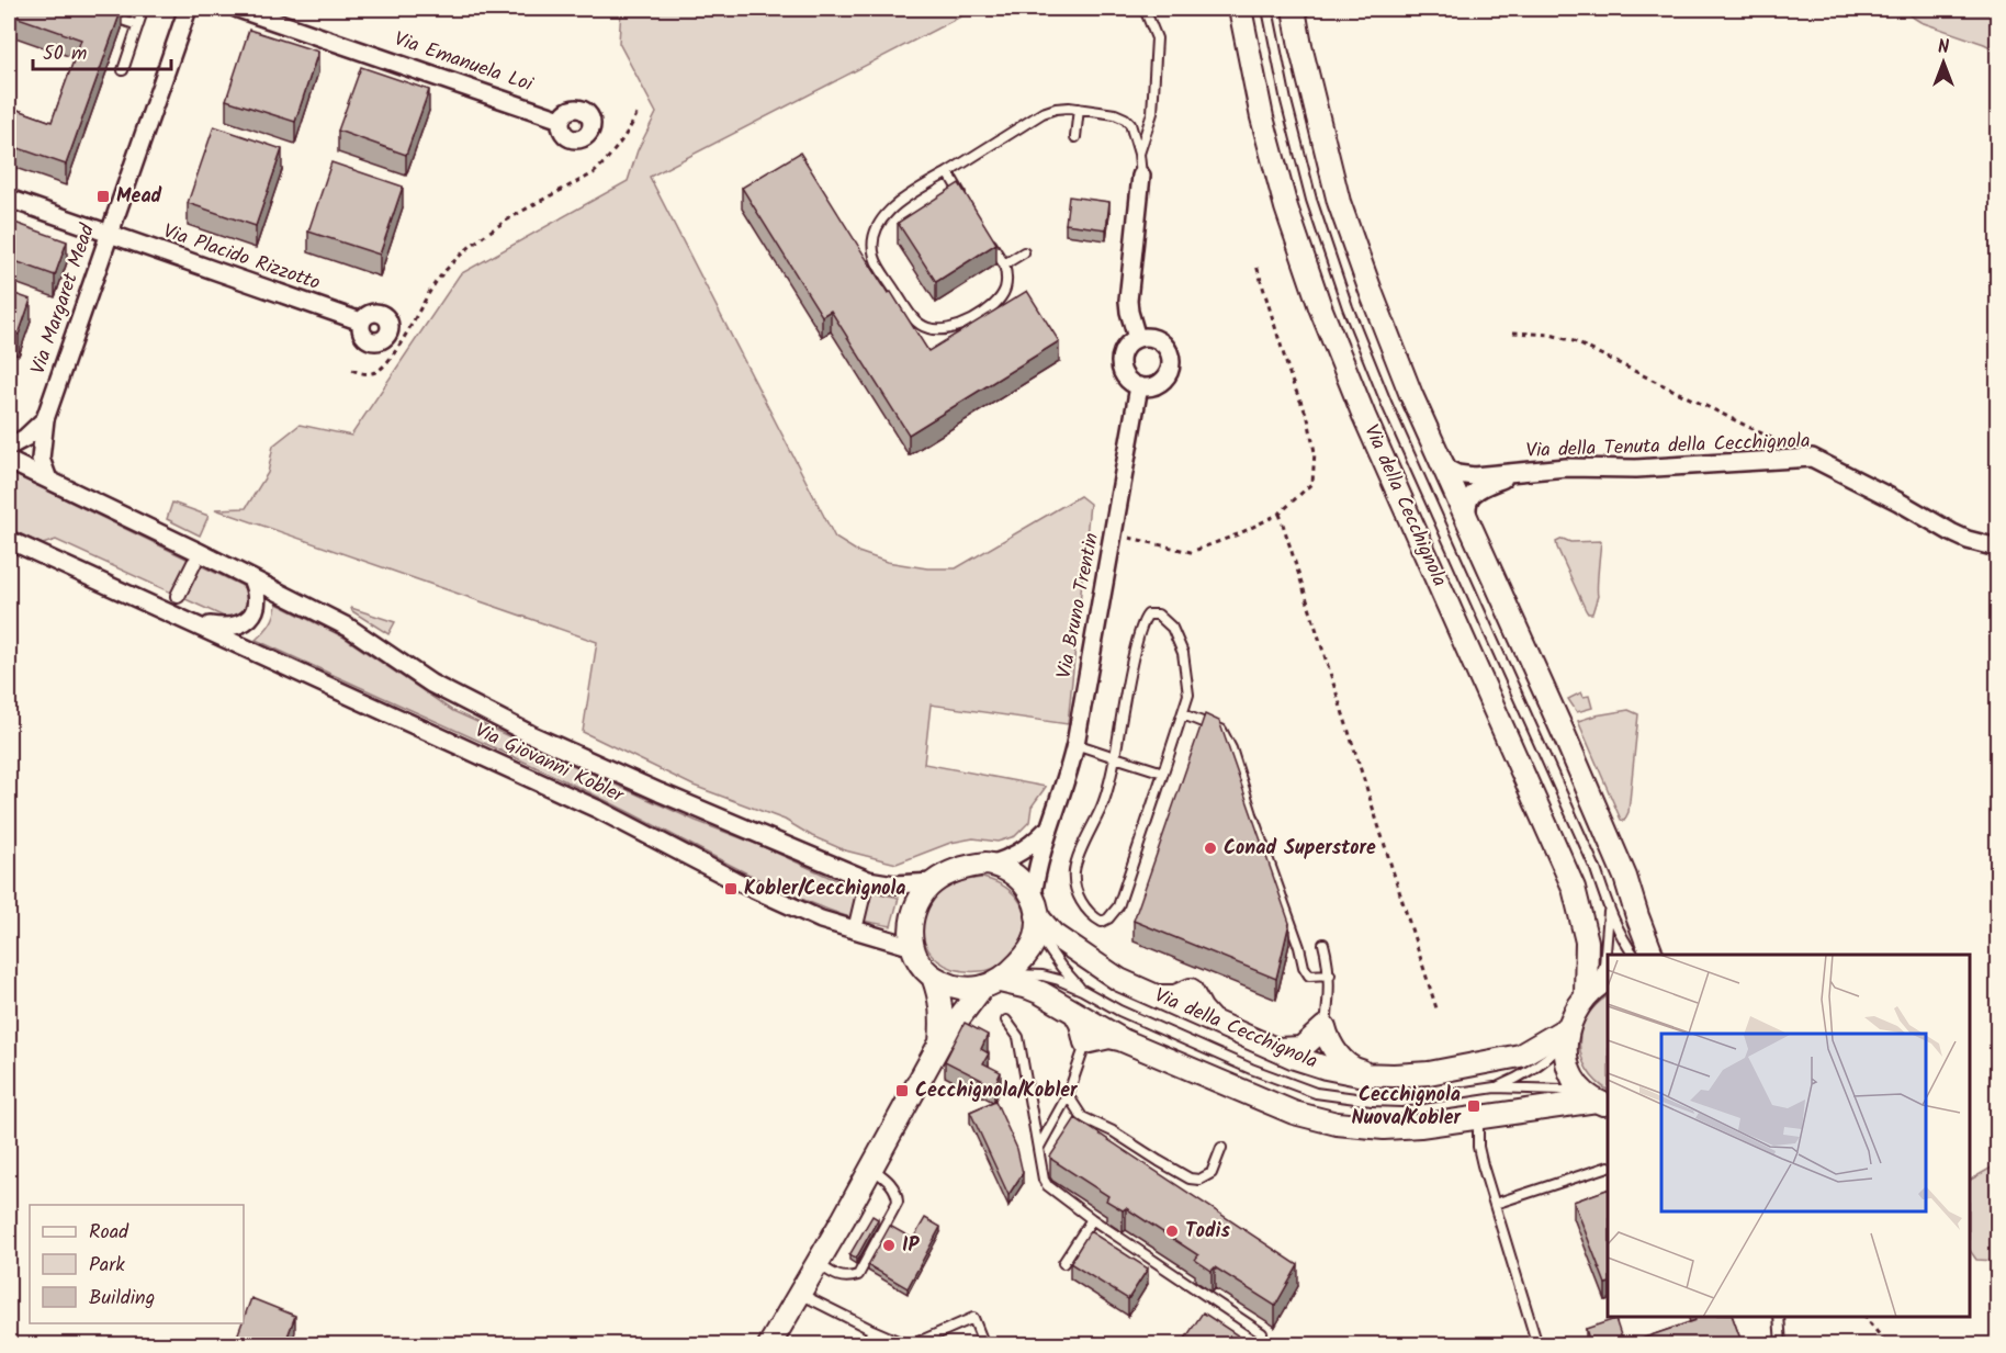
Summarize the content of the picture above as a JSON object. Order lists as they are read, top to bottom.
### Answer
{
  "streets": {
    "street": [
      "Via Emanuela Loi",
      "Via Placido Rizzotto",
      "Via Margaret Mead",
      "Via della Tenuta della Cecchignola",
      "Via della Cecchignola",
      "Via Bruno Trentin",
      "Via Giovanni Kobler"
    ]
  },
  "crossings": [
    ["Via Placido Rizzotto", "Via Margaret Mead"],
    ["Via Margaret Mead", "Via Giovanni Kobler"],
    ["Via della Cecchignola", "Via Bruno Trentin"],
    ["Via della Cecchignola", "Via Giovanni Kobler"],
    ["Via Bruno Trentin", "Via Giovanni Kobler"]
  ],
  "places": {
    "transit": [
      "Mead",
      "Kobler/Cecchignola",
      "Cecchignola/Kobler",
      "Cecchignola Nuova/Kobler"
    ],
    "other": ["Conad Superstore", "Todis", "IP"]
  },
  "legend": ["Road", "Park", "Building"],
  "scale_bar": "50 m",
  "north": "top"
}
